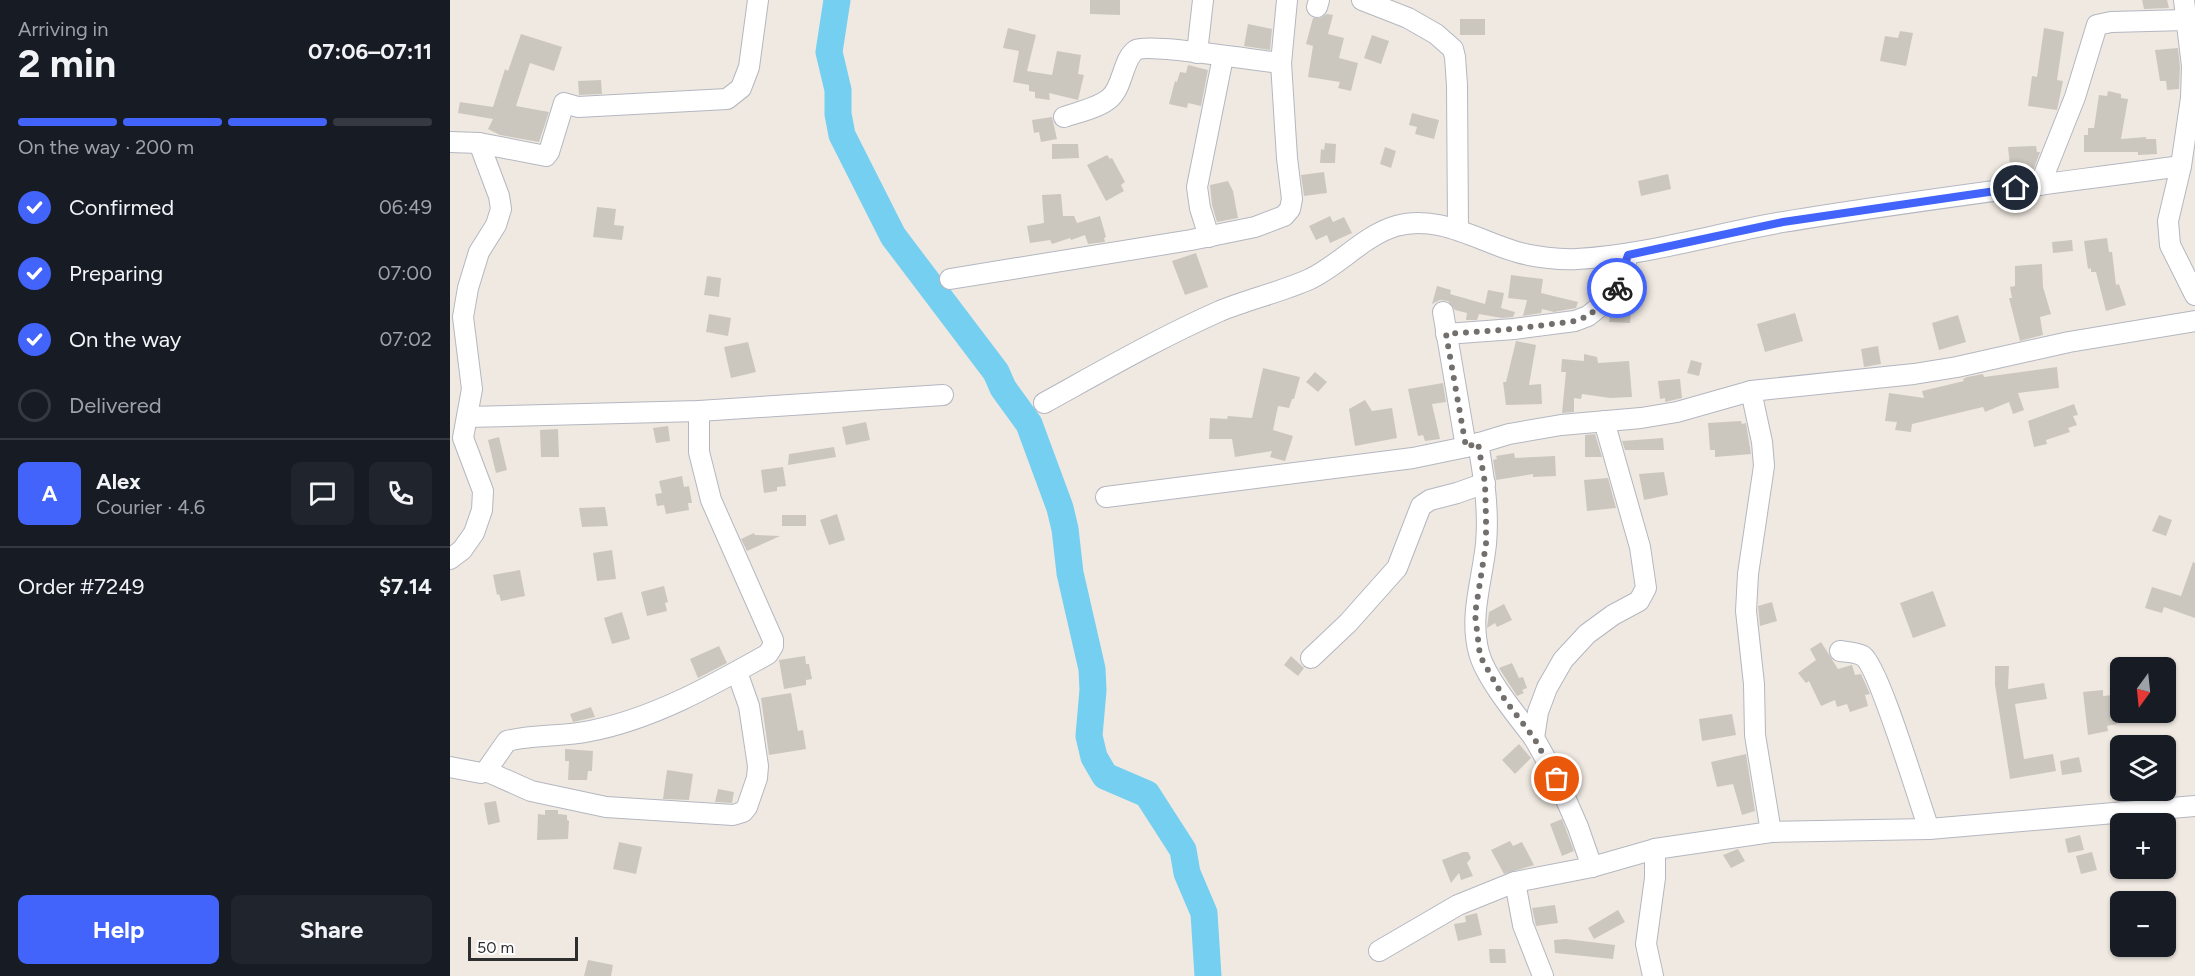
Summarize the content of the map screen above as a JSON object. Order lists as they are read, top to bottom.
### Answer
{
  "scale_bar": "50 m",
  "north": "bottom",
  "page": {
    "heading": ["2 min", "Arriving in", "07:06–07:11"],
    "panel": [
      "Alex",
      "Courier · 4.6",
      "Order #7249",
      "$7.14"
    ],
    "bar": "On the way · 200 m",
    "list": [
      ["Confirmed", "06:49"],
      ["Preparing", "07:00"],
      ["On the way", "07:02"],
      "Delivered"
    ],
    "round": "A",
    "map_buttons": ["+", "−"],
    "buttons": ["Help", "Share"],
    "scale": "50 m"
  }
}
